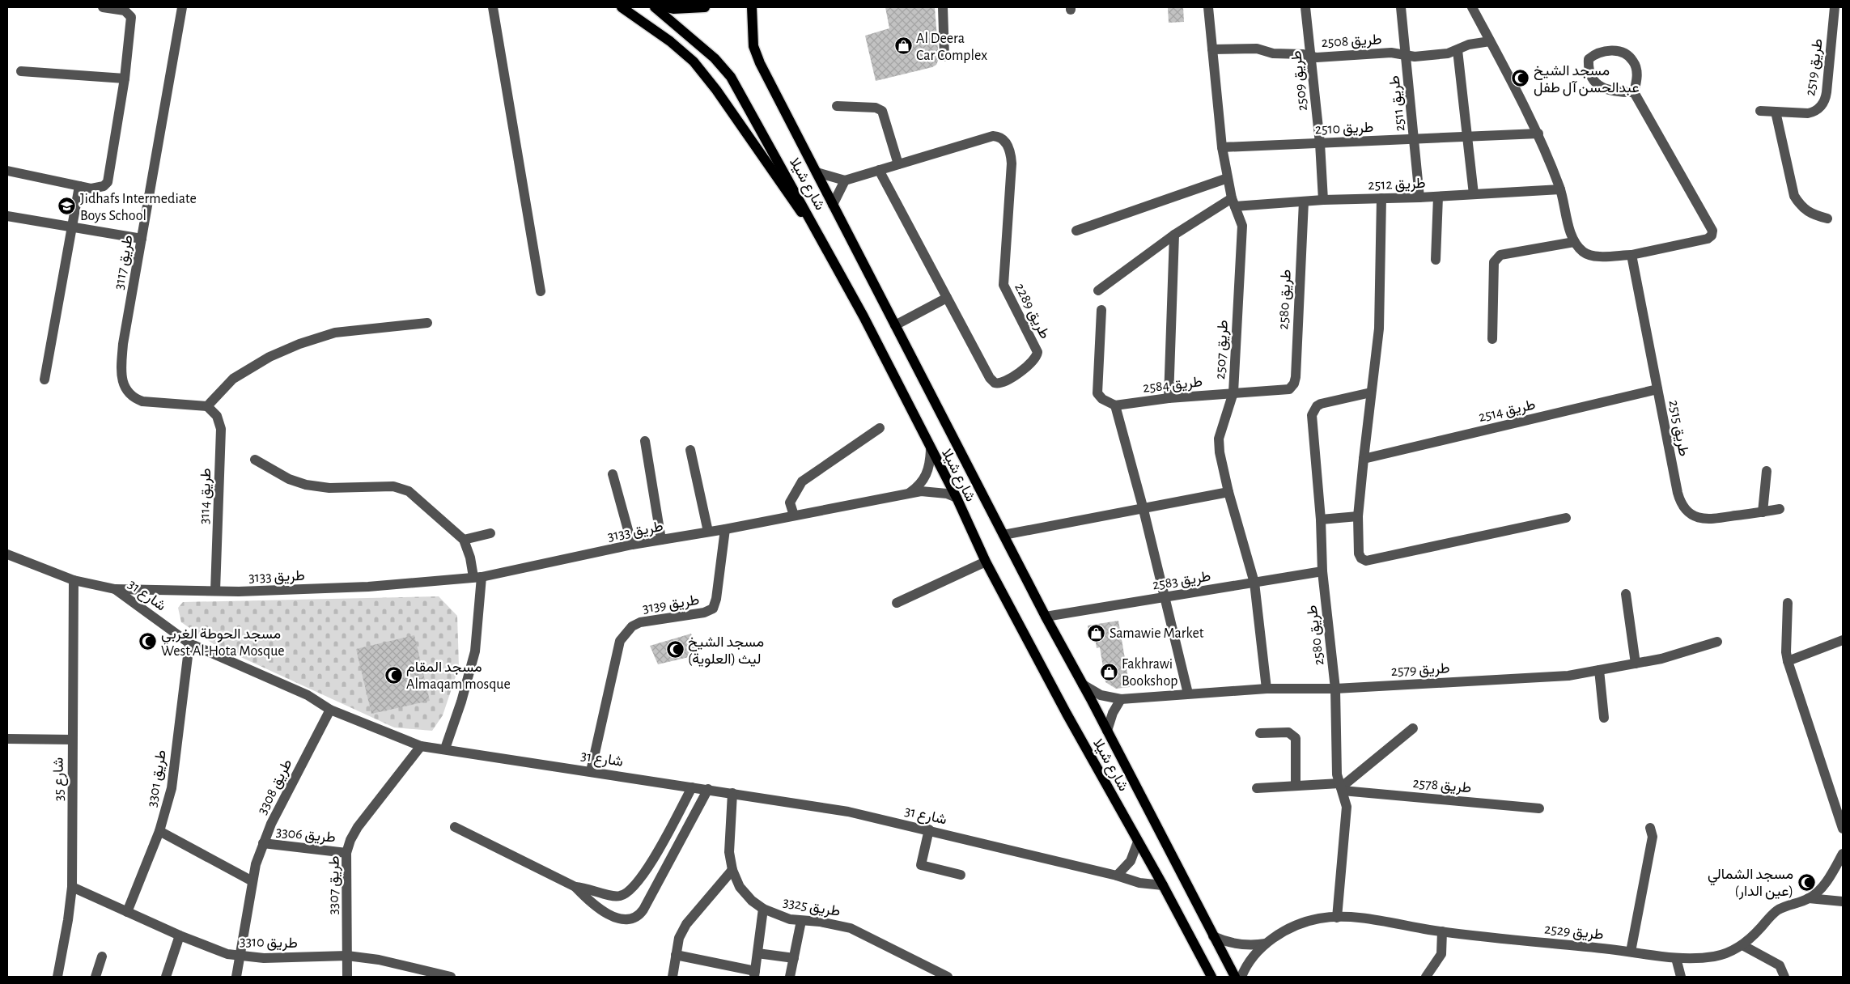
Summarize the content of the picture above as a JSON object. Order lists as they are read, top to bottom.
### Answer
{
  "streets": {
    "main road": ["شارع شيلا"],
    "street": [
      "طريق 2508",
      "طريق 2519",
      "طريق 2509",
      "طريق 2511",
      "طريق 2510",
      "طريق 2512",
      "طريق 3117",
      "طريق 2580",
      "طريق 2289",
      "طريق 2507",
      "طريق 2584",
      "طريق 2514",
      "طريق 2515",
      "طريق 3114",
      "طريق 3133",
      "طريق 2583",
      "شارع 31",
      "طريق 3139",
      "طريق 2579",
      "طريق 3301",
      "شارع 35",
      "طريق 2578",
      "طريق 3308",
      "طريق 3306",
      "طريق 3307",
      "طريق 3325",
      "طريق 2529",
      "طريق 3310"
    ]
  },
  "crossings": [
    ["طريق 2508", "طريق 2509"],
    ["طريق 2508", "طريق 2511"],
    ["طريق 2508", "طريق 2507"],
    ["طريق 2509", "طريق 2510"],
    ["طريق 2509", "طريق 2512"],
    ["طريق 2511", "طريق 2510"],
    ["طريق 2511", "طريق 2512"],
    ["طريق 2510", "طريق 2507"],
    ["شارع شيلا", "طريق 3133"],
    ["شارع شيلا", "طريق 2583"],
    ["شارع شيلا", "شارع 31"],
    ["شارع شيلا", "طريق 2579"],
    ["شارع شيلا", "طريق 2529"],
    ["طريق 2512", "طريق 2580"],
    ["طريق 2512", "طريق 2507"],
    ["طريق 3117", "طريق 3114"],
    ["طريق 2580", "طريق 2584"],
    ["طريق 2580", "طريق 2583"],
    ["طريق 2580", "طريق 2579"],
    ["طريق 2580", "طريق 2578"],
    ["طريق 2580", "طريق 2529"],
    ["طريق 2507", "طريق 2584"],
    ["طريق 2507", "طريق 2583"],
    ["طريق 2507", "طريق 2579"],
    ["طريق 2514", "طريق 2515"],
    ["طريق 3114", "طريق 3133"],
    ["طريق 3133", "شارع 31"],
    ["طريق 3133", "طريق 3139"],
    ["طريق 3133", "شارع 35"],
    ["شارع 31", "طريق 3139"],
    ["شارع 31", "طريق 3301"],
    ["شارع 31", "طريق 3308"],
    ["شارع 31", "طريق 3307"],
    ["شارع 31", "طريق 3325"],
    ["طريق 3301", "طريق 3310"],
    ["شارع 35", "طريق 3310"],
    ["طريق 3308", "طريق 3306"],
    ["طريق 3308", "طريق 3310"],
    ["طريق 3306", "طريق 3307"],
    ["طريق 3307", "طريق 3310"]
  ],
  "places": {
    "shop": ["Al Deera Car Complex", "Samawie Market", "Fakhrawi Bookshop"],
    "mosque": [
      "مسجد الشيخ عبدالحسن آل طفل",
      "مسجد الحوطة الغربي West Al-Hota Mosque",
      "مسجد الشيخ ليث (العلوية)",
      "مسجد المقام Almaqam mosque",
      "مسجد الشمالي (عين الدار)"
    ],
    "school or university": ["Jidhafs Intermediate Boys School"]
  }
}
